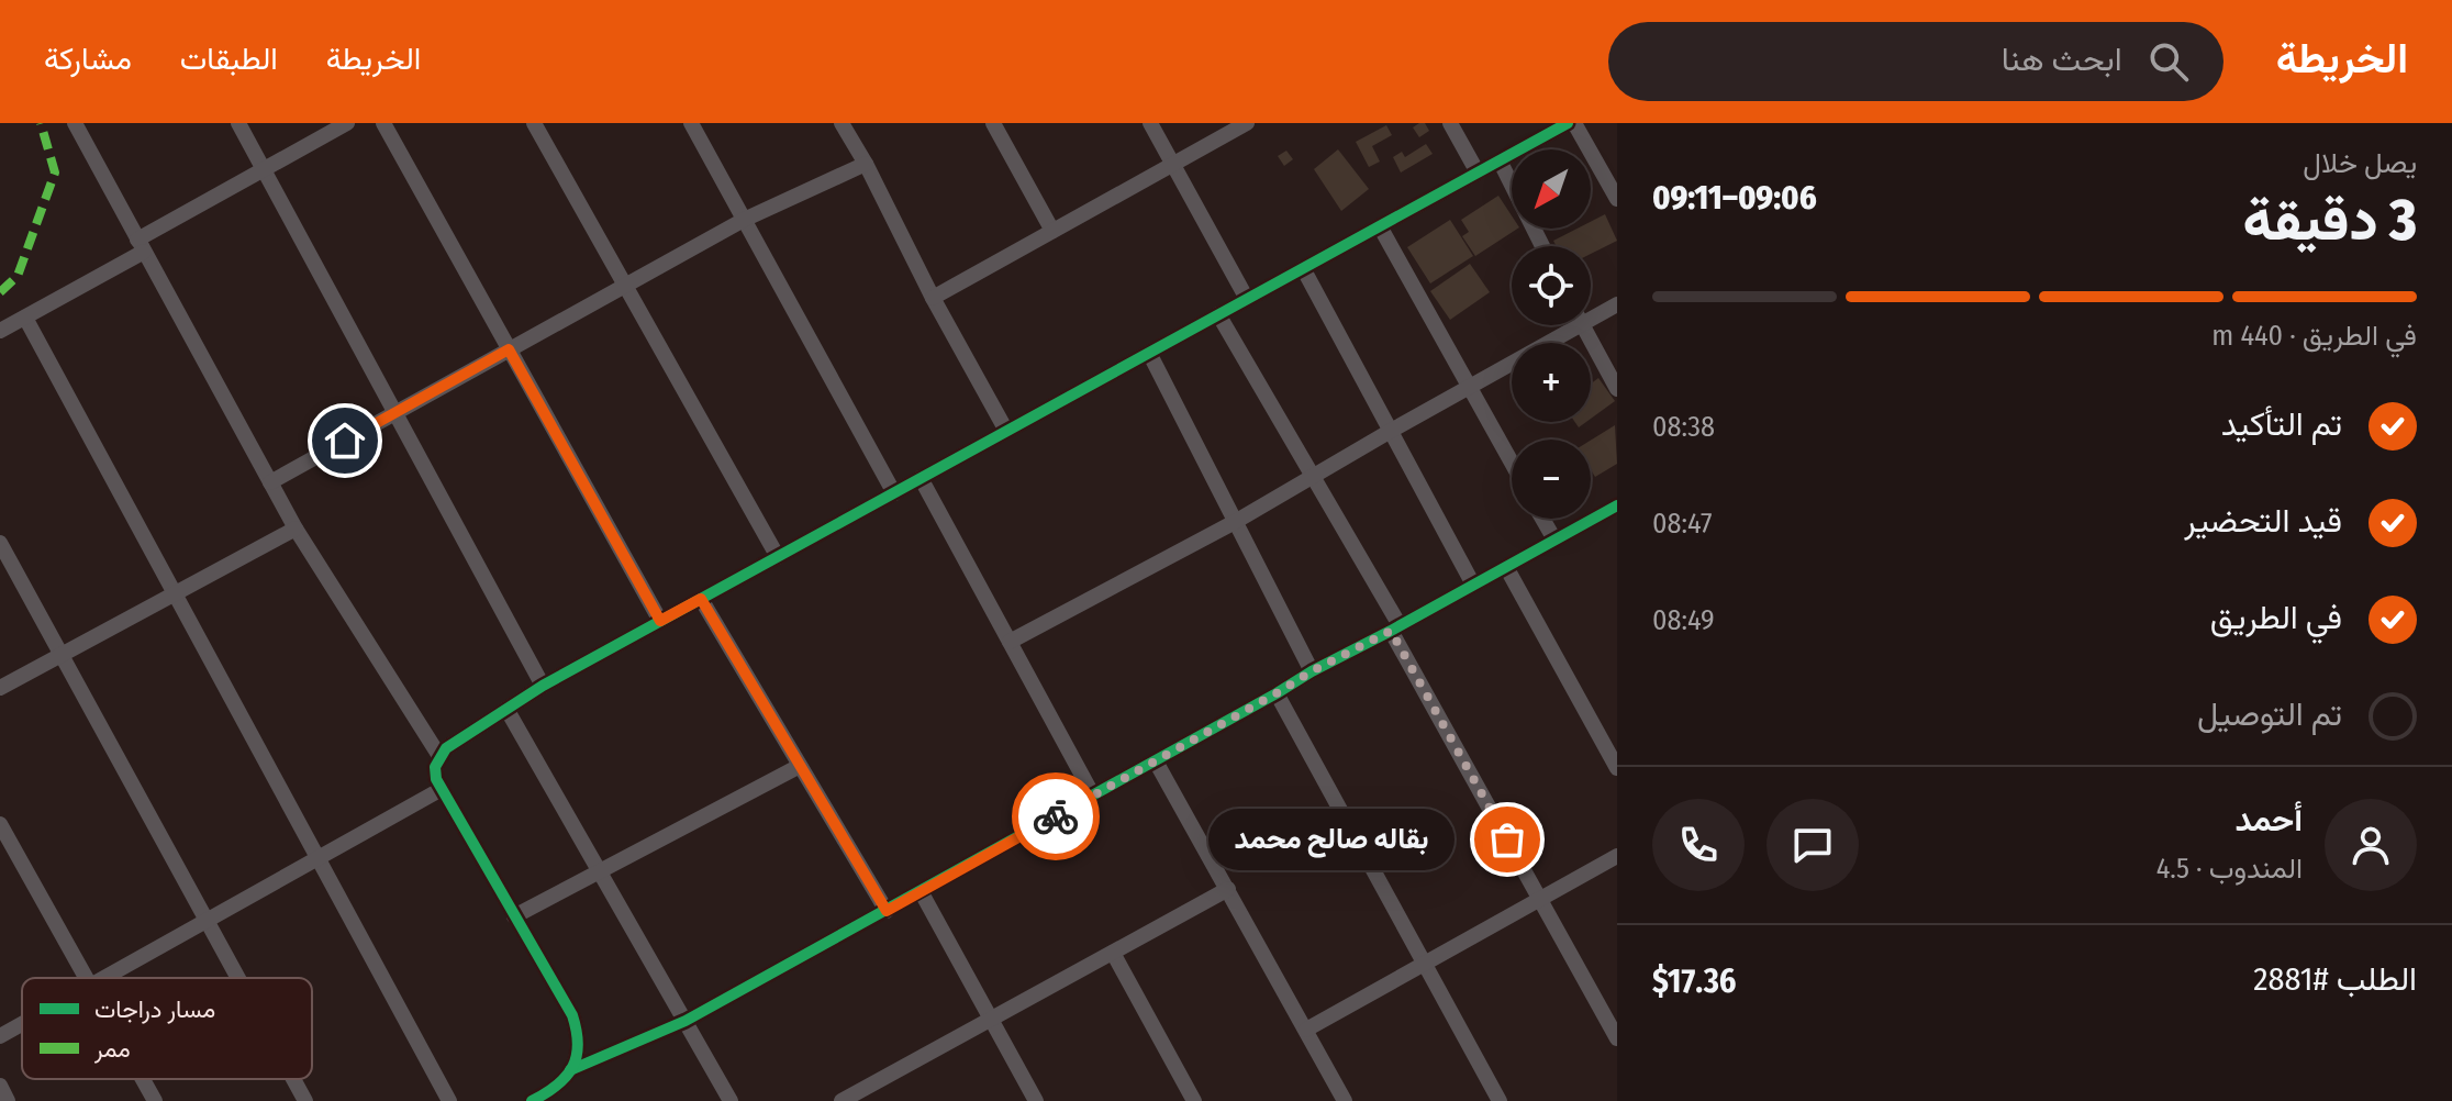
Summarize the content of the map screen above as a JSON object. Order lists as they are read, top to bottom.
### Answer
{
  "places": ["بقاله صالح محمد"],
  "legend": ["مسار دراجات", "ممر"],
  "north": "bottom left",
  "page": {
    "header": "الخريطة",
    "search": "ابحث هنا",
    "nav": ["الخريطة", "الطبقات", "مشاركة"],
    "heading": ["3 دقيقة", "يصل خلال", "09:06–09:11"],
    "panel": [
      "أحمد",
      "المندوب · 4.5",
      "الطلب #2881",
      "$17.36"
    ],
    "map_buttons": ["+", "−"],
    "bar": "في الطريق · 440 m",
    "list": [
      ["تم التأكيد", "08:38"],
      ["قيد التحضير", "08:47"],
      ["في الطريق", "08:49"],
      "تم التوصيل"
    ],
    "bubble": "بقاله صالح محمد"
  }
}
